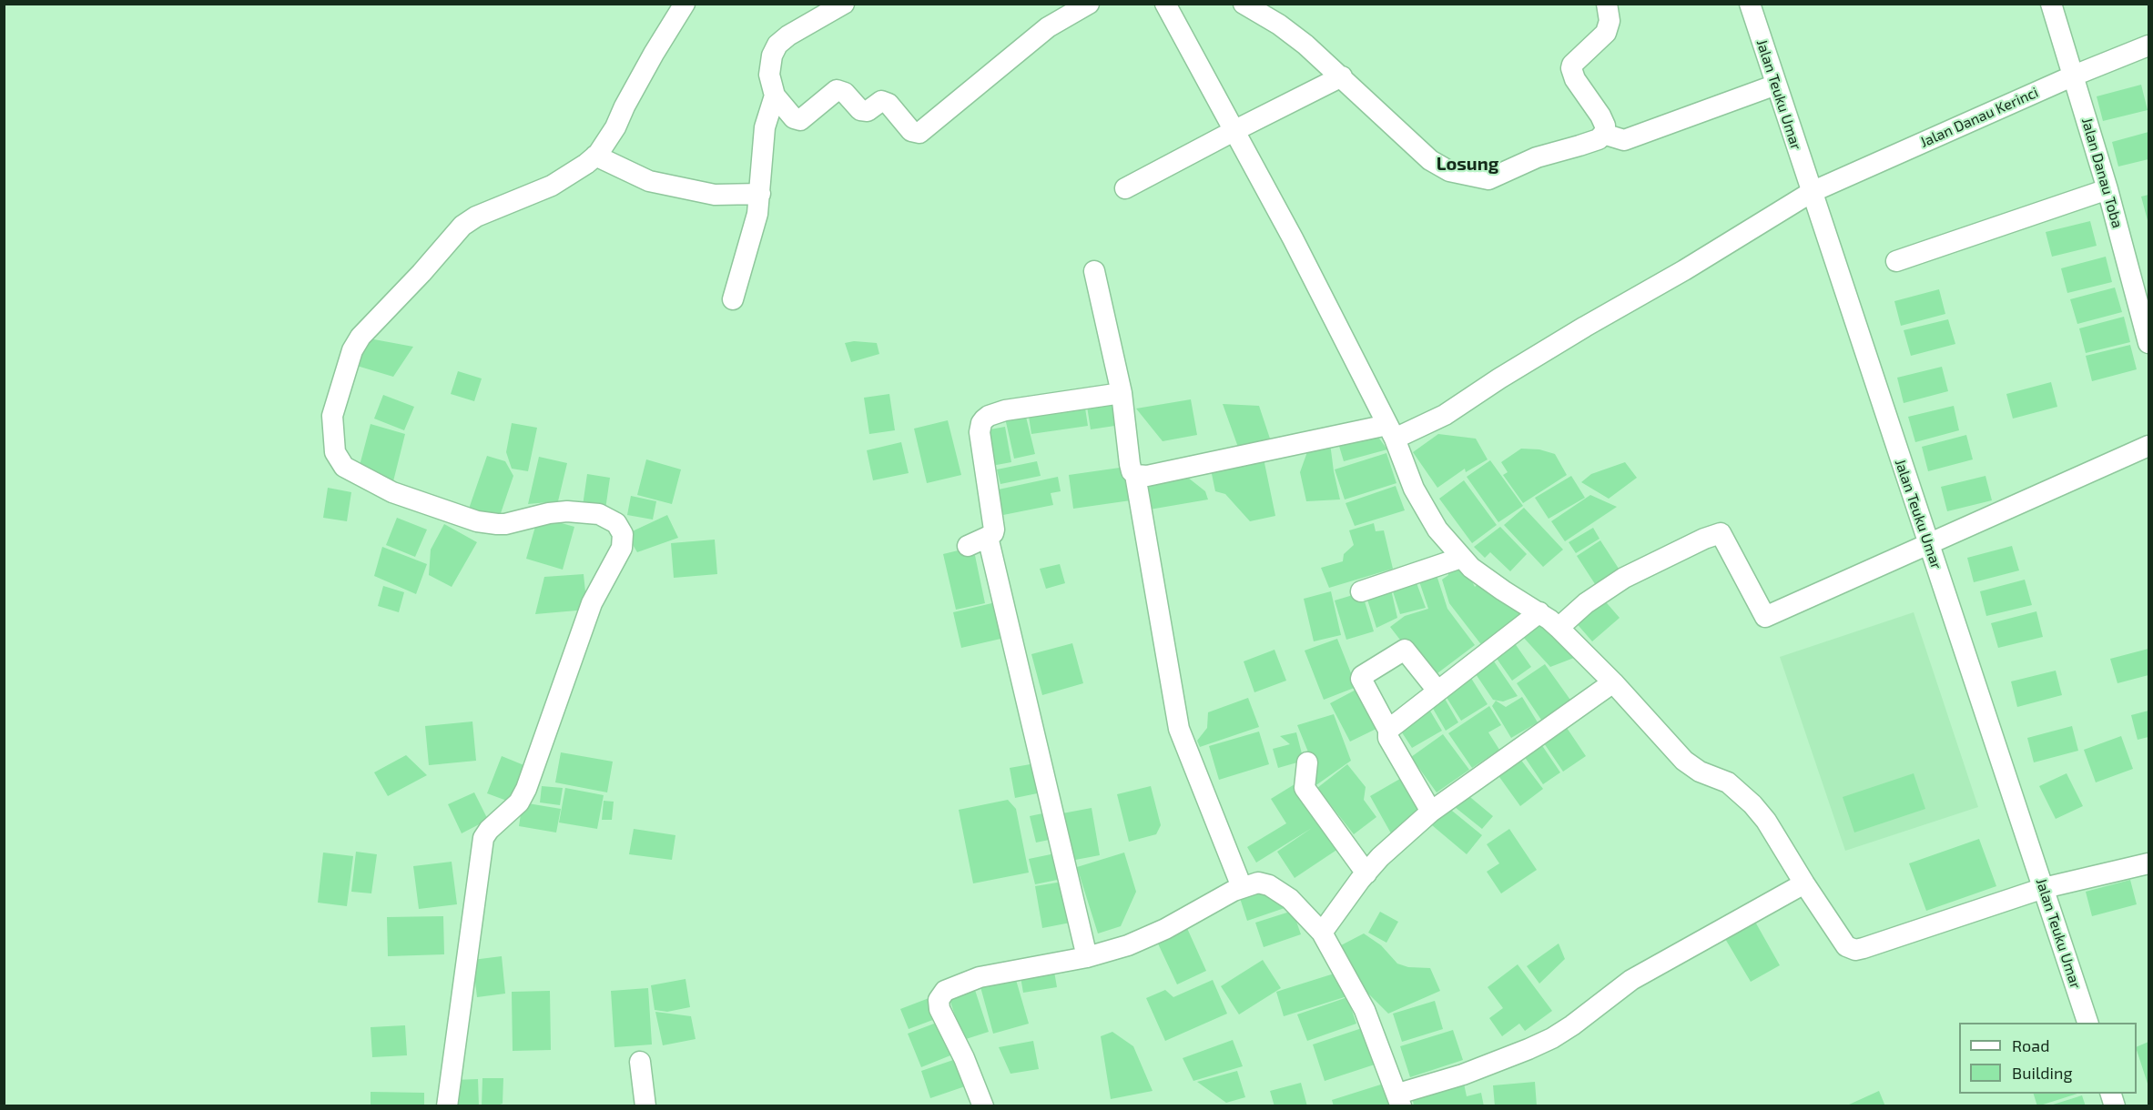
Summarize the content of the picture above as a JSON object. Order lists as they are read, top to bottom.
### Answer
{
  "streets": {
    "street": ["Jalan Teuku Umar", "Jalan Danau Kerinci", "Jalan Danau Toba"]
  },
  "crossings": [
    ["Jalan Teuku Umar", "Jalan Danau Kerinci"],
    ["Jalan Danau Kerinci", "Jalan Danau Toba"]
  ],
  "districts": ["Losung"],
  "legend": ["Road", "Building"]
}
